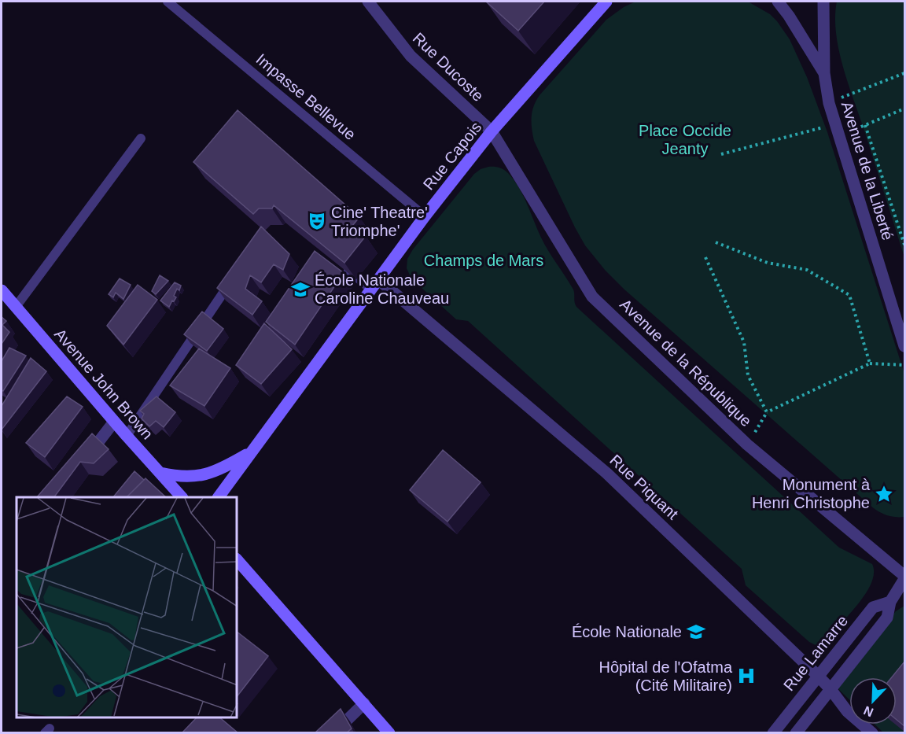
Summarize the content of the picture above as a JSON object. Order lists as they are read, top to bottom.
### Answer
{
  "streets": {
    "street": [
      "Rue Ducoste",
      "Rue Capois",
      "Avenue de la Liberté",
      "Avenue de la République",
      "Avenue John Brown",
      "Rue Piquant",
      "Rue Lamarre"
    ],
    "lane": ["Impasse Bellevue"]
  },
  "crossings": [
    ["Rue Ducoste", "Rue Capois"],
    ["Rue Ducoste", "Avenue de la République"],
    ["Impasse Bellevue", "Rue Capois"],
    ["Rue Capois", "Avenue de la République"],
    ["Rue Capois", "Avenue John Brown"],
    ["Rue Capois", "Rue Piquant"],
    ["Rue Piquant", "Rue Lamarre"]
  ],
  "parks": ["Place Occide Jeanty", "Champs de Mars"],
  "places": {
    "theatre": ["Cine' Theatre' Triomphe'"],
    "school or university": ["École Nationale Caroline Chauveau", "École Nationale"],
    "place": ["Monument à Henri Christophe"],
    "hospital": ["Hôpital de l'Ofatma (Cité Militaire)"]
  },
  "north": "bottom left"
}
